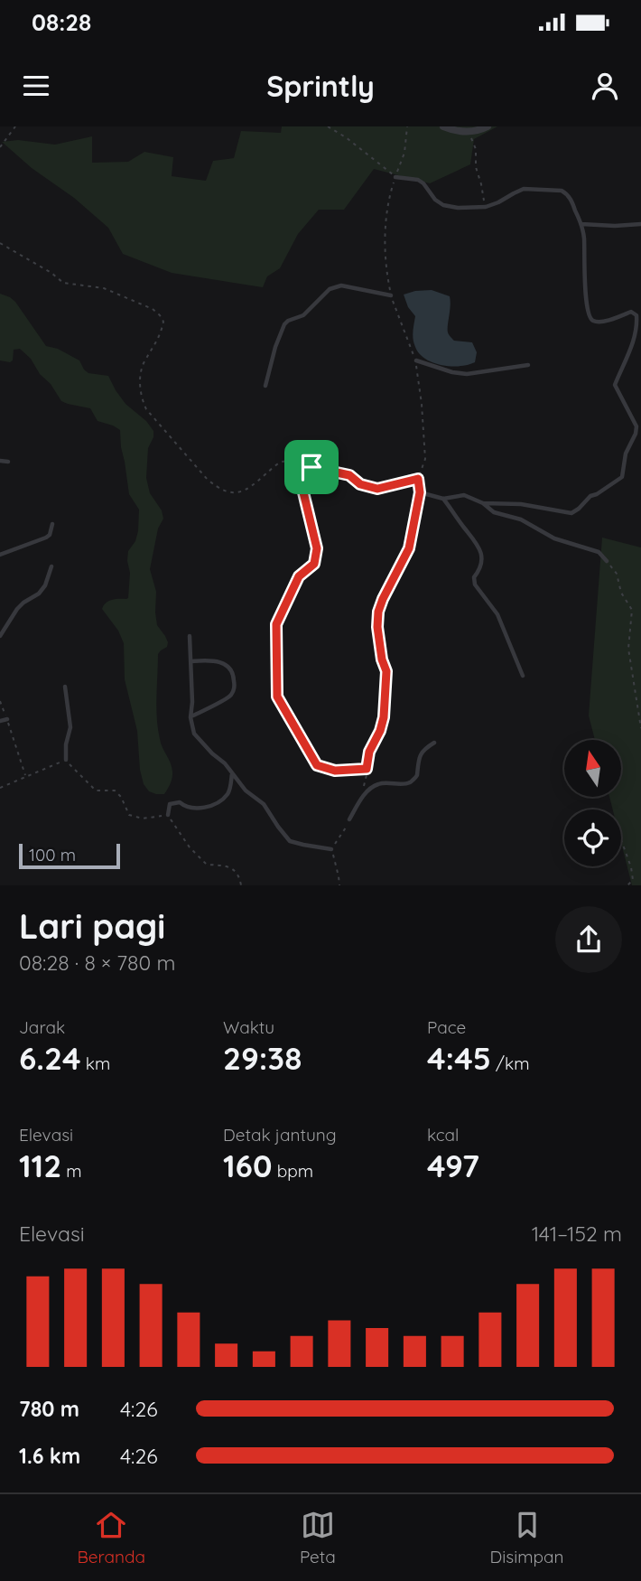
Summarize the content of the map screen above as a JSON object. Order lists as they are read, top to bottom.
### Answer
{
  "scale_bar": "100 m",
  "north": "top",
  "page": {
    "status": "08:28",
    "header": "Sprintly",
    "scale": "100 m",
    "heading": ["Lari pagi", "08:28 · 8 × 780 m"],
    "stats": [
      ["Jarak", "6.24 km"],
      ["Waktu", "29:38"],
      ["Pace", "4:45 /km"],
      ["Elevasi", "112 m"],
      ["Detak jantung", "160 bpm"],
      ["kcal", "497"]
    ],
    "chart": ["Elevasi", "141–152 m"],
    "list": [
      {
        "name": "780 m",
        "note": "4:26"
      },
      {
        "name": "1.6 km",
        "note": "4:26"
      }
    ],
    "tabs": ["Beranda", "Peta", "Disimpan"]
  }
}
